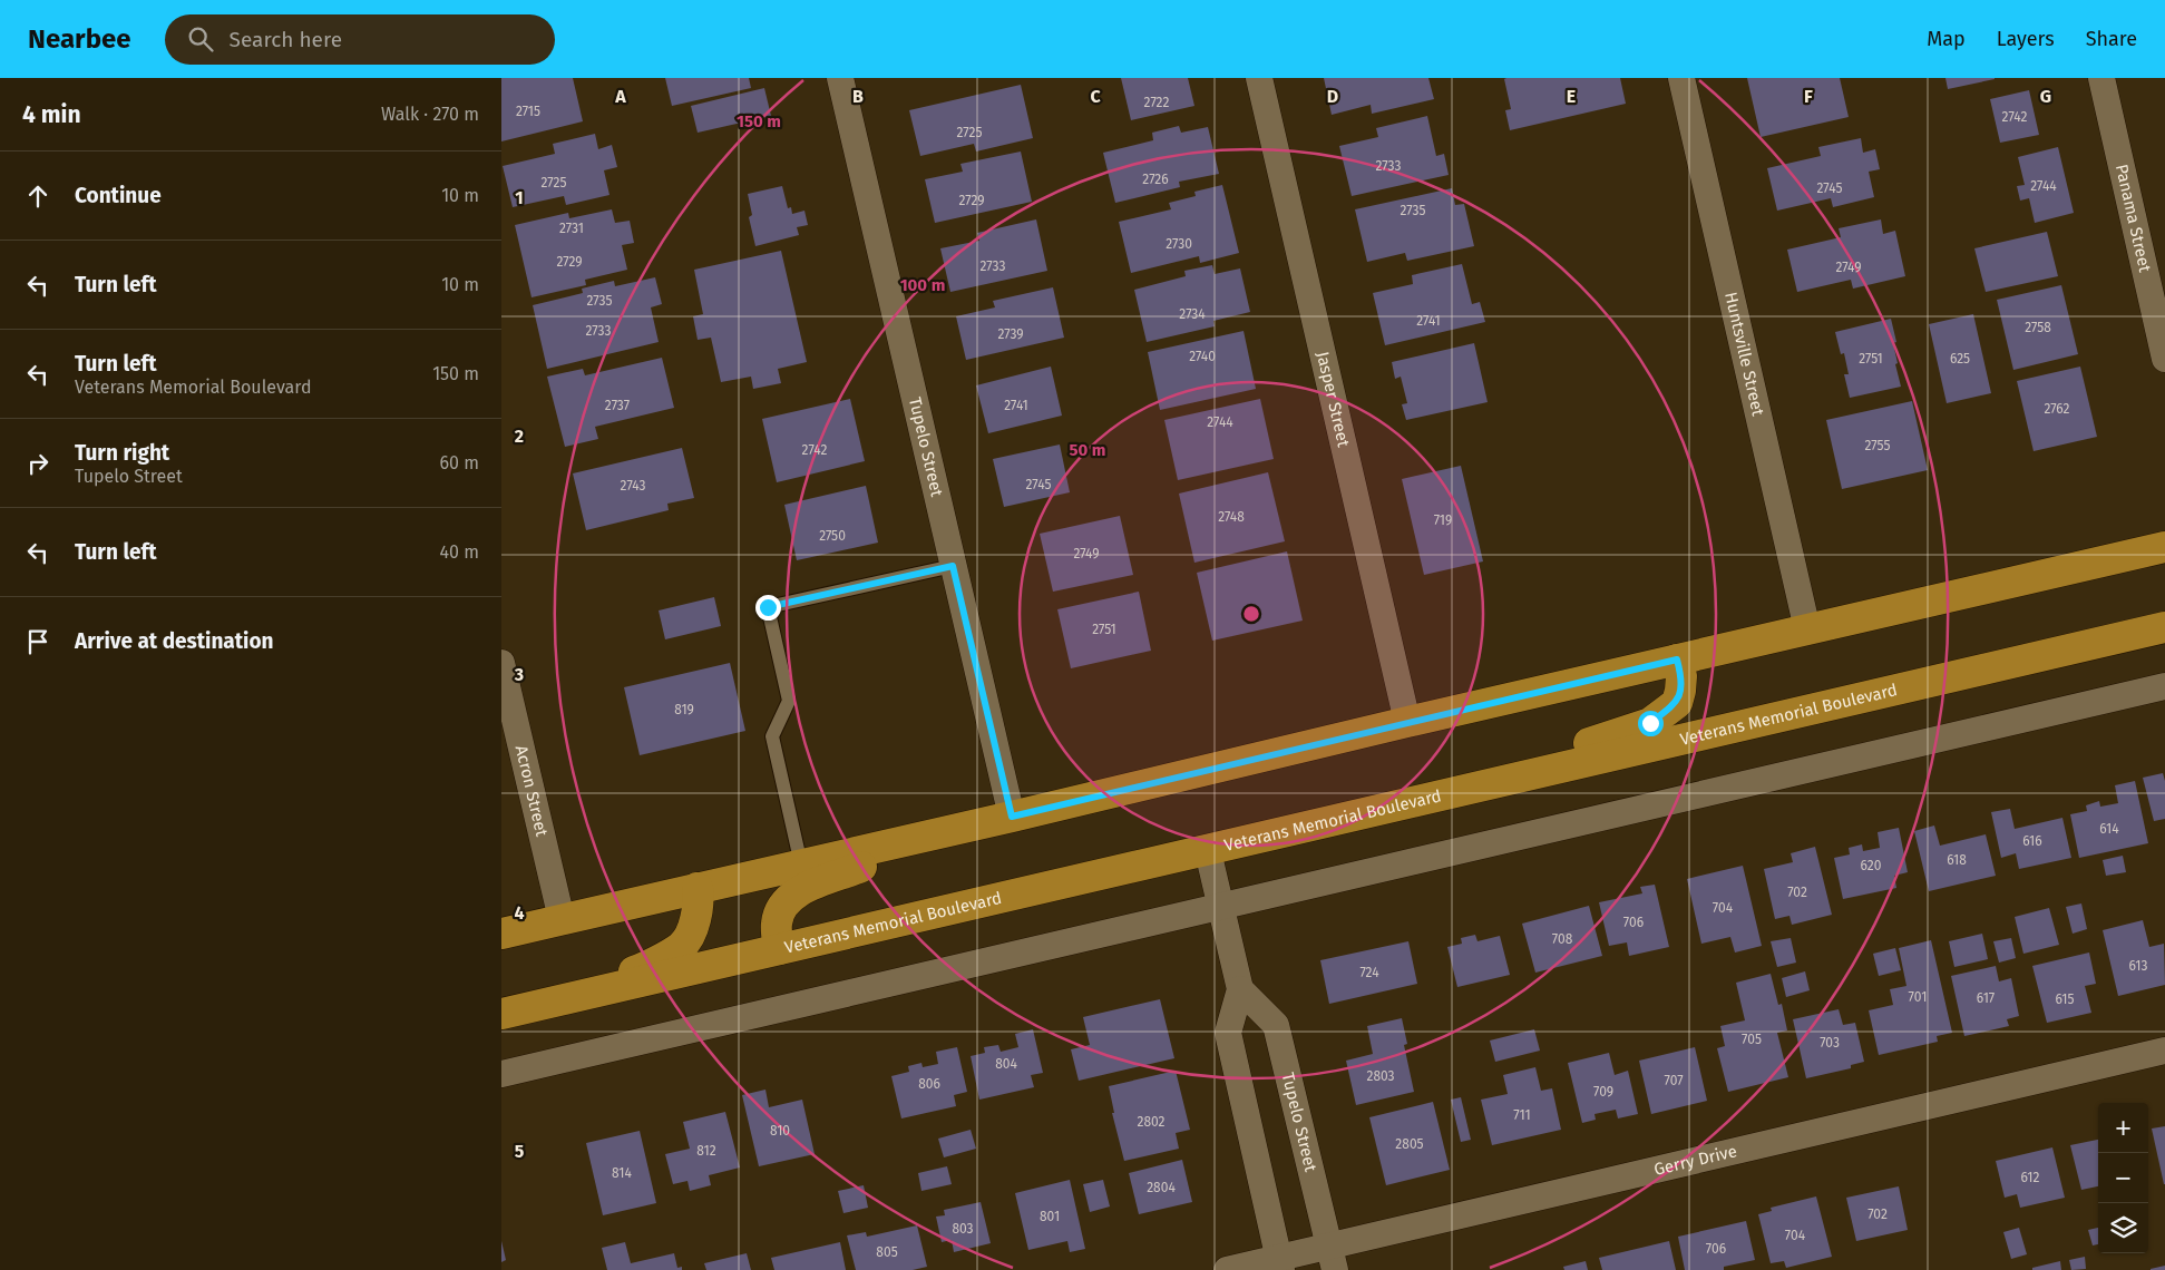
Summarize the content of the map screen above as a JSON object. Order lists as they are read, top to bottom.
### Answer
{
  "streets": {
    "main road": ["Veterans Memorial Boulevard"],
    "street": [
      "Panama Street",
      "Huntsville Street",
      "Jasper Street",
      "Tupelo Street",
      "Acron Street",
      "Gerry Drive"
    ]
  },
  "crossings": [
    ["Tupelo Street", "Gerry Drive"]
  ],
  "house_numbers": [
    "2722",
    "2715",
    "2742",
    "2725",
    "2733",
    "2726",
    "2725",
    "2744",
    "2745",
    "2729",
    "2735",
    "2731",
    "2730",
    "2729",
    "2733",
    "2749",
    "2735",
    "2734",
    "2741",
    "2758",
    "2733",
    "2739",
    "2740",
    "2751",
    "625",
    "2737",
    "2741",
    "2762",
    "2744",
    "2755",
    "2742",
    "2745",
    "2743",
    "2748",
    "719",
    "2750",
    "2749",
    "2751",
    "819",
    "614",
    "616",
    "618",
    "620",
    "702",
    "704",
    "706",
    "708",
    "613",
    "724",
    "701",
    "617",
    "615",
    "705",
    "703",
    "804",
    "2803",
    "707",
    "806",
    "709",
    "711",
    "2802",
    "810",
    "2805",
    "812",
    "814",
    "612",
    "2804",
    "702",
    "801",
    "803",
    "704",
    "706",
    "805"
  ],
  "page": {
    "header": "Nearbee",
    "search": "Search here",
    "nav": ["Map", "Layers", "Share"],
    "heading": ["4 min", "Walk · 270 m"],
    "list": [
      ["Continue", "10 m"],
      ["Turn left", "10 m"],
      ["Turn left", "Veterans Memorial Boulevard", "150 m"],
      ["Turn right", "Tupelo Street", "60 m"],
      ["Turn left", "40 m"],
      "Arrive at destination"
    ],
    "map_buttons": ["+", "−"]
  },
  "grid": {
    "columns": [
      "A",
      "B",
      "C",
      "D",
      "E",
      "F",
      "G"
    ],
    "rows": [
      "1",
      "2",
      "3",
      "4",
      "5"
    ]
  },
  "rings": ["150 m", "100 m", "50 m"]
}
